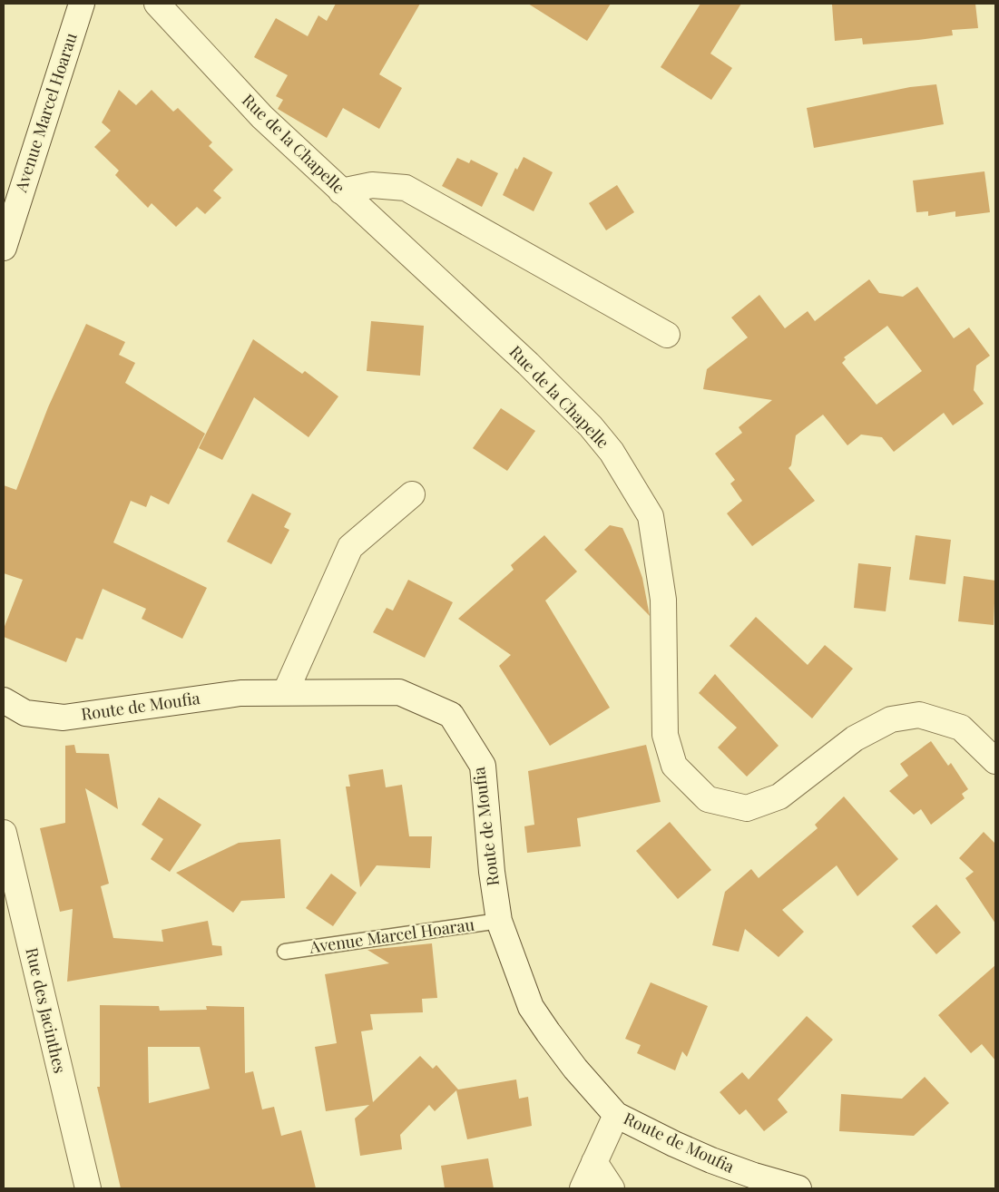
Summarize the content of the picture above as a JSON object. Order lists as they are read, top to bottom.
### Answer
{
  "streets": {
    "street": [
      "Avenue Marcel Hoarau",
      "Rue de la Chapelle",
      "Route de Moufia",
      "Rue des Jacinthes"
    ]
  },
  "crossings": [
    ["Avenue Marcel Hoarau", "Route de Moufia"]
  ]
}
